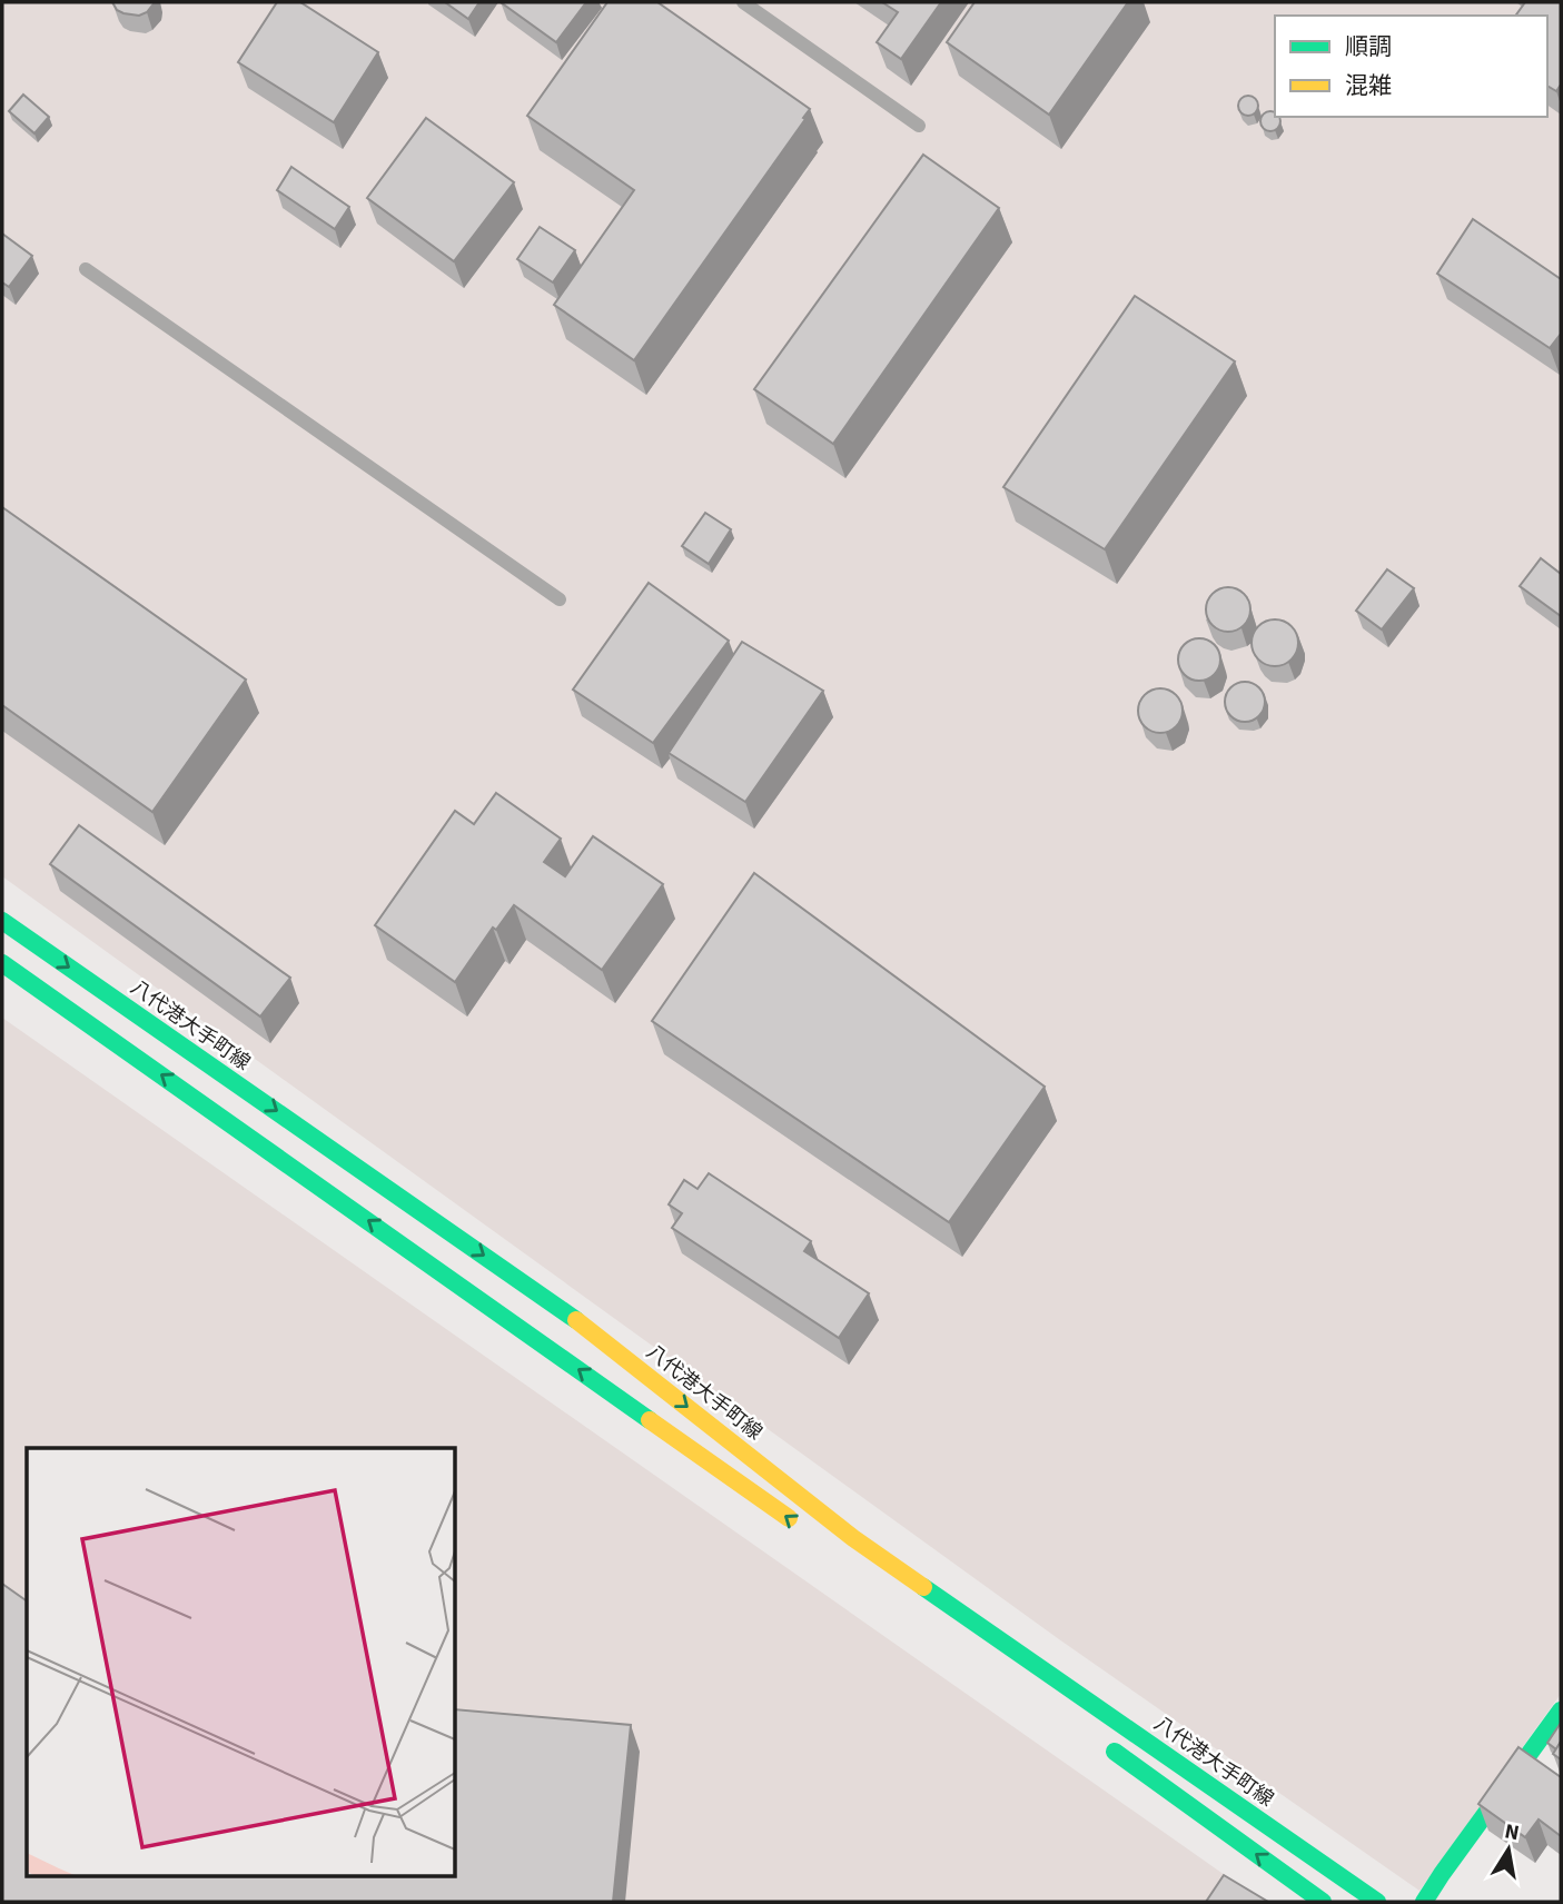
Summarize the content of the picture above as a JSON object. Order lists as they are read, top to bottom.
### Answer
{
  "streets": {
    "main road": ["八代港大手町線"]
  },
  "legend": ["順調", "混雑"],
  "north": "top"
}
